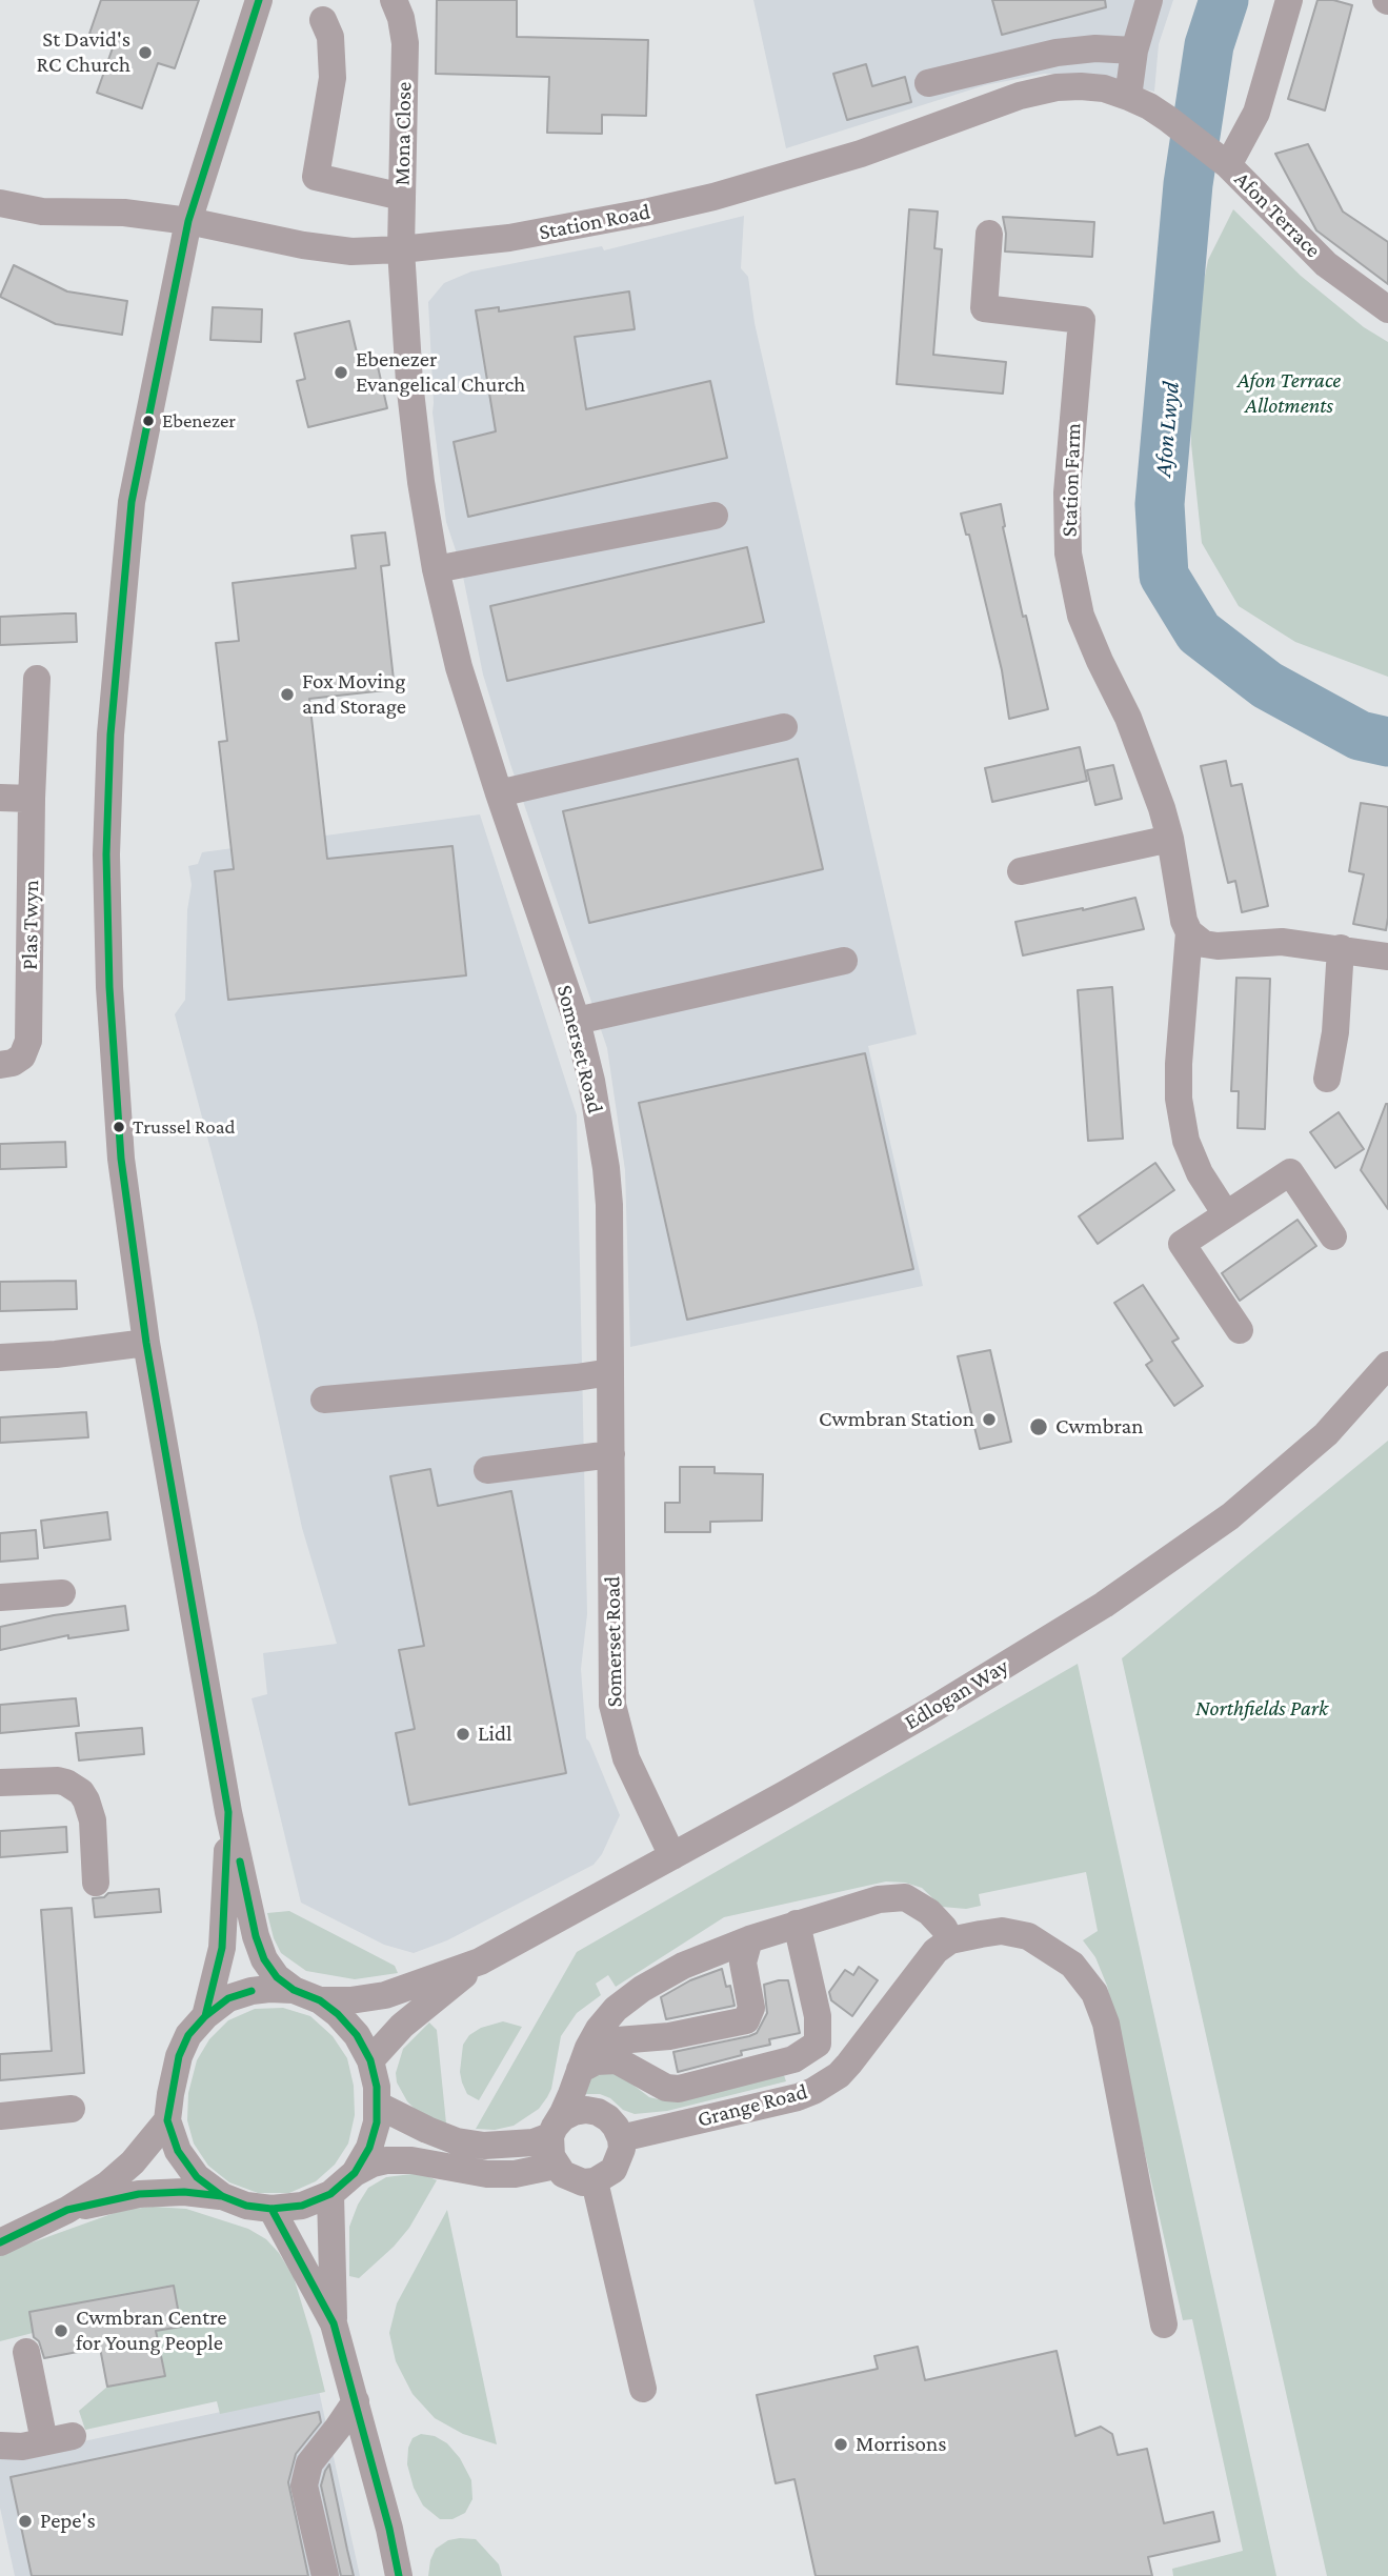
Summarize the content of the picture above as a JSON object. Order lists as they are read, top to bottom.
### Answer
{
  "streets": {
    "street": [
      "Mona Close",
      "Afon Terrace",
      "Station Road",
      "Station Farm",
      "Plas Twyn",
      "Somerset Road",
      "Edlogan Way",
      "Grange Road"
    ]
  },
  "crossings": [
    ["Mona Close", "Station Road"],
    ["Mona Close", "Somerset Road"],
    ["Afon Terrace", "Station Road"],
    ["Station Road", "Somerset Road"],
    ["Somerset Road", "Edlogan Way"]
  ],
  "water": ["Afon Lwyd"],
  "parks": ["Afon Terrace Allotments", "Northfields Park"],
  "places": [
    "St David's RC Church",
    "Ebenezer Evangelical Church",
    "Ebenezer",
    "Fox Moving and Storage",
    "Trussel Road",
    "Cwmbran Station",
    "Cwmbran",
    "Lidl",
    "Cwmbran Centre for Young People",
    "Morrisons",
    "Pepe's"
  ]
}
